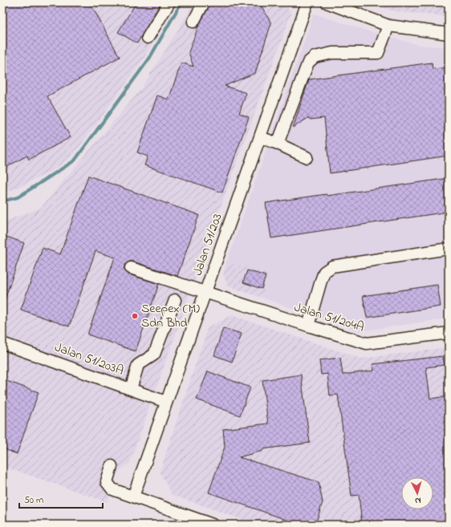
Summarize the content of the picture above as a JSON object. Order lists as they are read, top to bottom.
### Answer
{
  "streets": {
    "street": ["Jalan 51/203", "Jalan 51/204A", "Jalan 51/203A"]
  },
  "crossings": [
    ["Jalan 51/203", "Jalan 51/204A"],
    ["Jalan 51/203", "Jalan 51/203A"]
  ],
  "places": ["Seepex (M) Sdn Bhd"],
  "scale_bar": "50 m",
  "north": "bottom"
}
